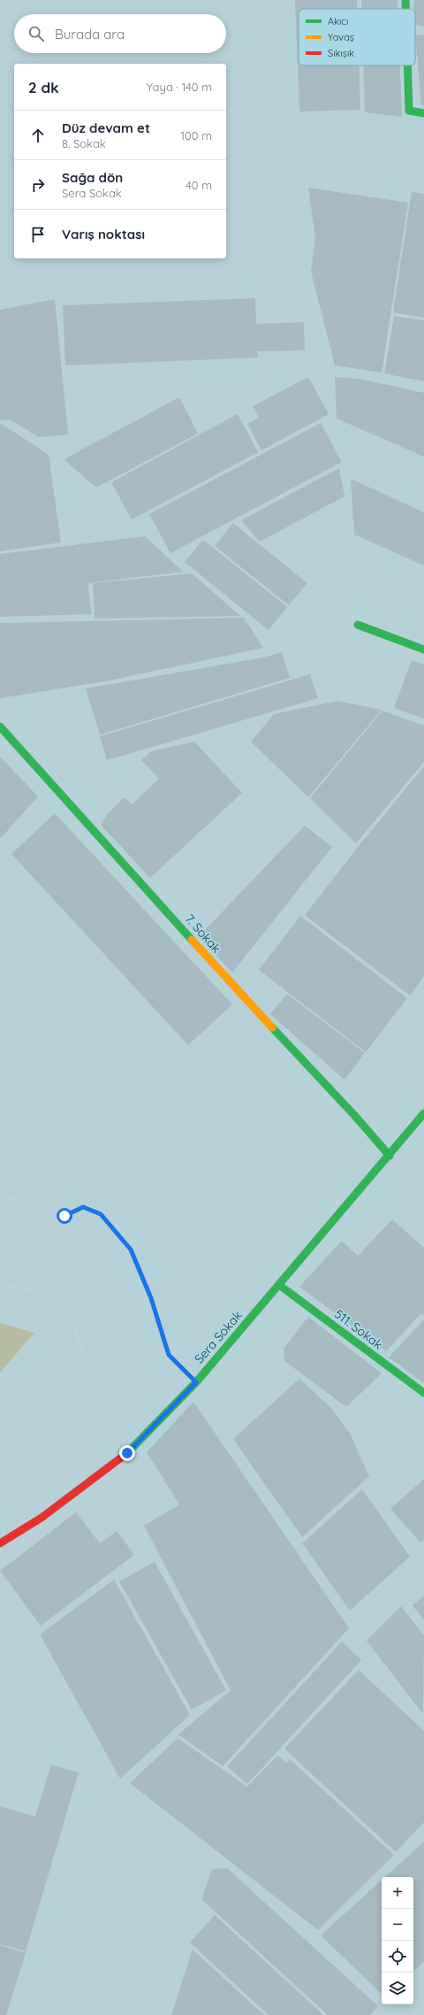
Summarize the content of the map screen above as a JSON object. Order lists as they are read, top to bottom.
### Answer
{
  "streets": {
    "street": ["7. Sokak", "511. Sokak", "Sera Sokak"]
  },
  "crossings": [
    ["7. Sokak", "Sera Sokak"],
    ["511. Sokak", "Sera Sokak"]
  ],
  "legend": ["Akıcı", "Yavaş", "Sıkışık"],
  "page": {
    "search": "Burada ara",
    "heading": ["2 dk", "Yaya · 140 m"],
    "list": [
      ["Düz devam et", "8. Sokak", "100 m"],
      ["Sağa dön", "Sera Sokak", "40 m"],
      "Varış noktası"
    ],
    "map_buttons": ["+", "−"]
  }
}
